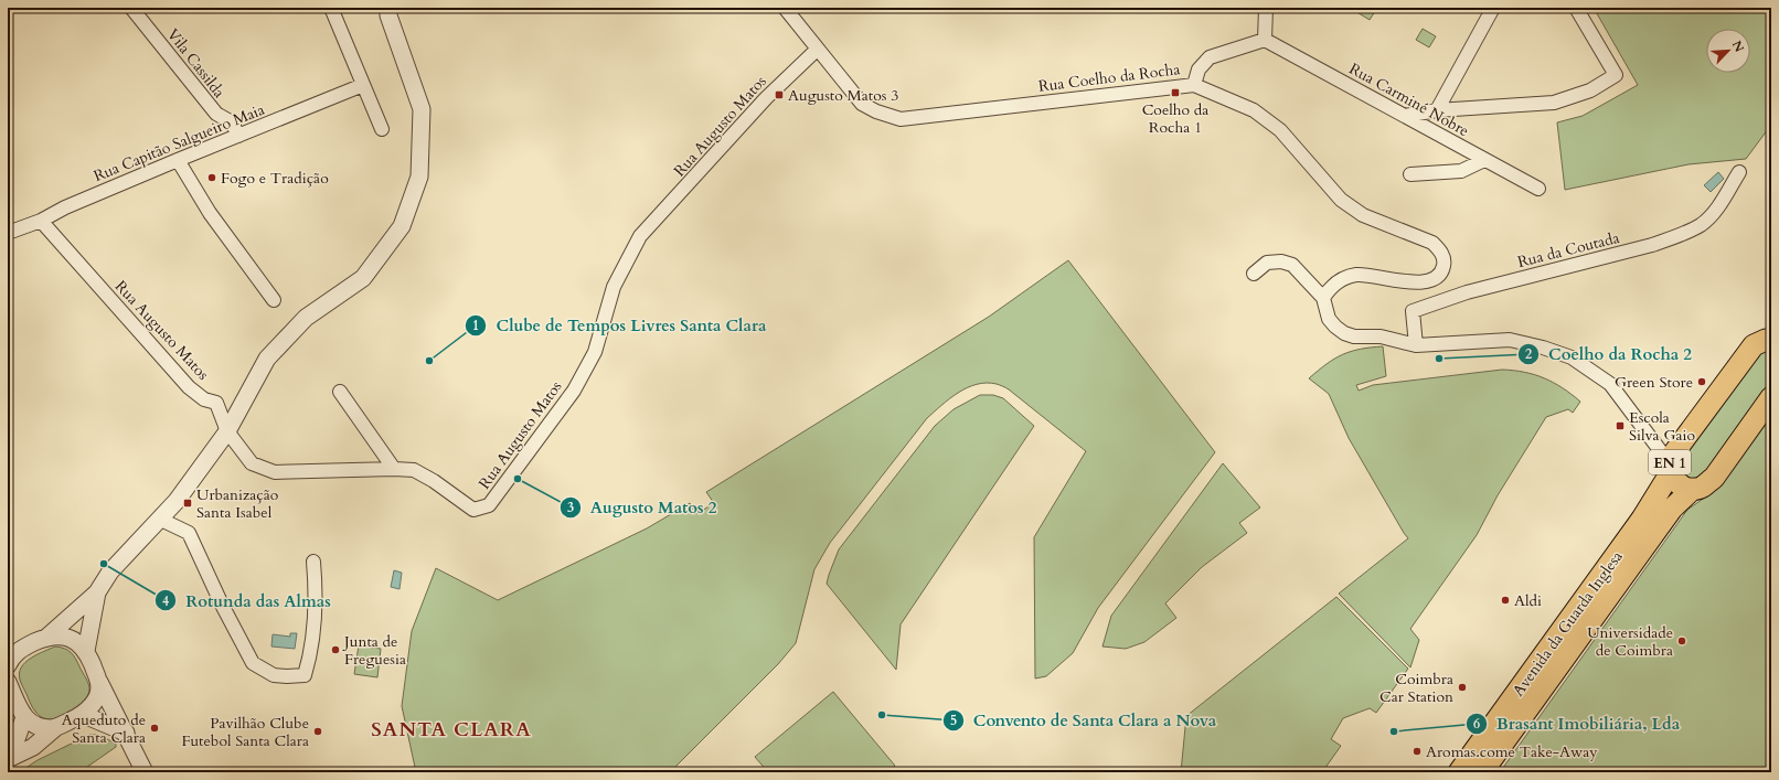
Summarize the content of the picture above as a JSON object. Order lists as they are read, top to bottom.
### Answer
{
  "streets": {
    "main road": ["EN 1", "Avenida da Guarda Inglesa"],
    "street": [
      "Vila Cassilda",
      "Rua Coelho da Rocha",
      "Rua Carminé Nobre",
      "Rua Augusto Matos",
      "Rua Capitão Salgueiro Maia",
      "Rua da Coutada"
    ]
  },
  "crossings": [
    ["Vila Cassilda", "Rua Capitão Salgueiro Maia"],
    ["Rua Coelho da Rocha", "Rua Augusto Matos"],
    ["Rua Augusto Matos", "Rua Capitão Salgueiro Maia"],
    ["EN 1", "Avenida da Guarda Inglesa"]
  ],
  "districts": ["SANTA CLARA"],
  "places": {
    "transit": [
      "Coelho da Rocha 1",
      "Augusto Matos 3",
      "Escola Silva Gaio",
      "Urbanização Santa Isabel"
    ],
    "other": [
      "Fogo e Tradição",
      "Coelho da Rocha 2",
      "Clube de Tempos Livres Santa Clara",
      "Green Store",
      "Augusto Matos 2",
      "Rotunda das Almas",
      "Aldi",
      "Universidade de Coimbra",
      "Junta de Freguesia",
      "Coimbra Car Station",
      "Convento de Santa Clara a Nova",
      "Aqueduto de Santa Clara",
      "Pavilhão Clube Futebol Santa Clara",
      "Brasant Imobiliária, Lda",
      "Aromas.come Take-Away"
    ]
  },
  "north": "top right"
}
